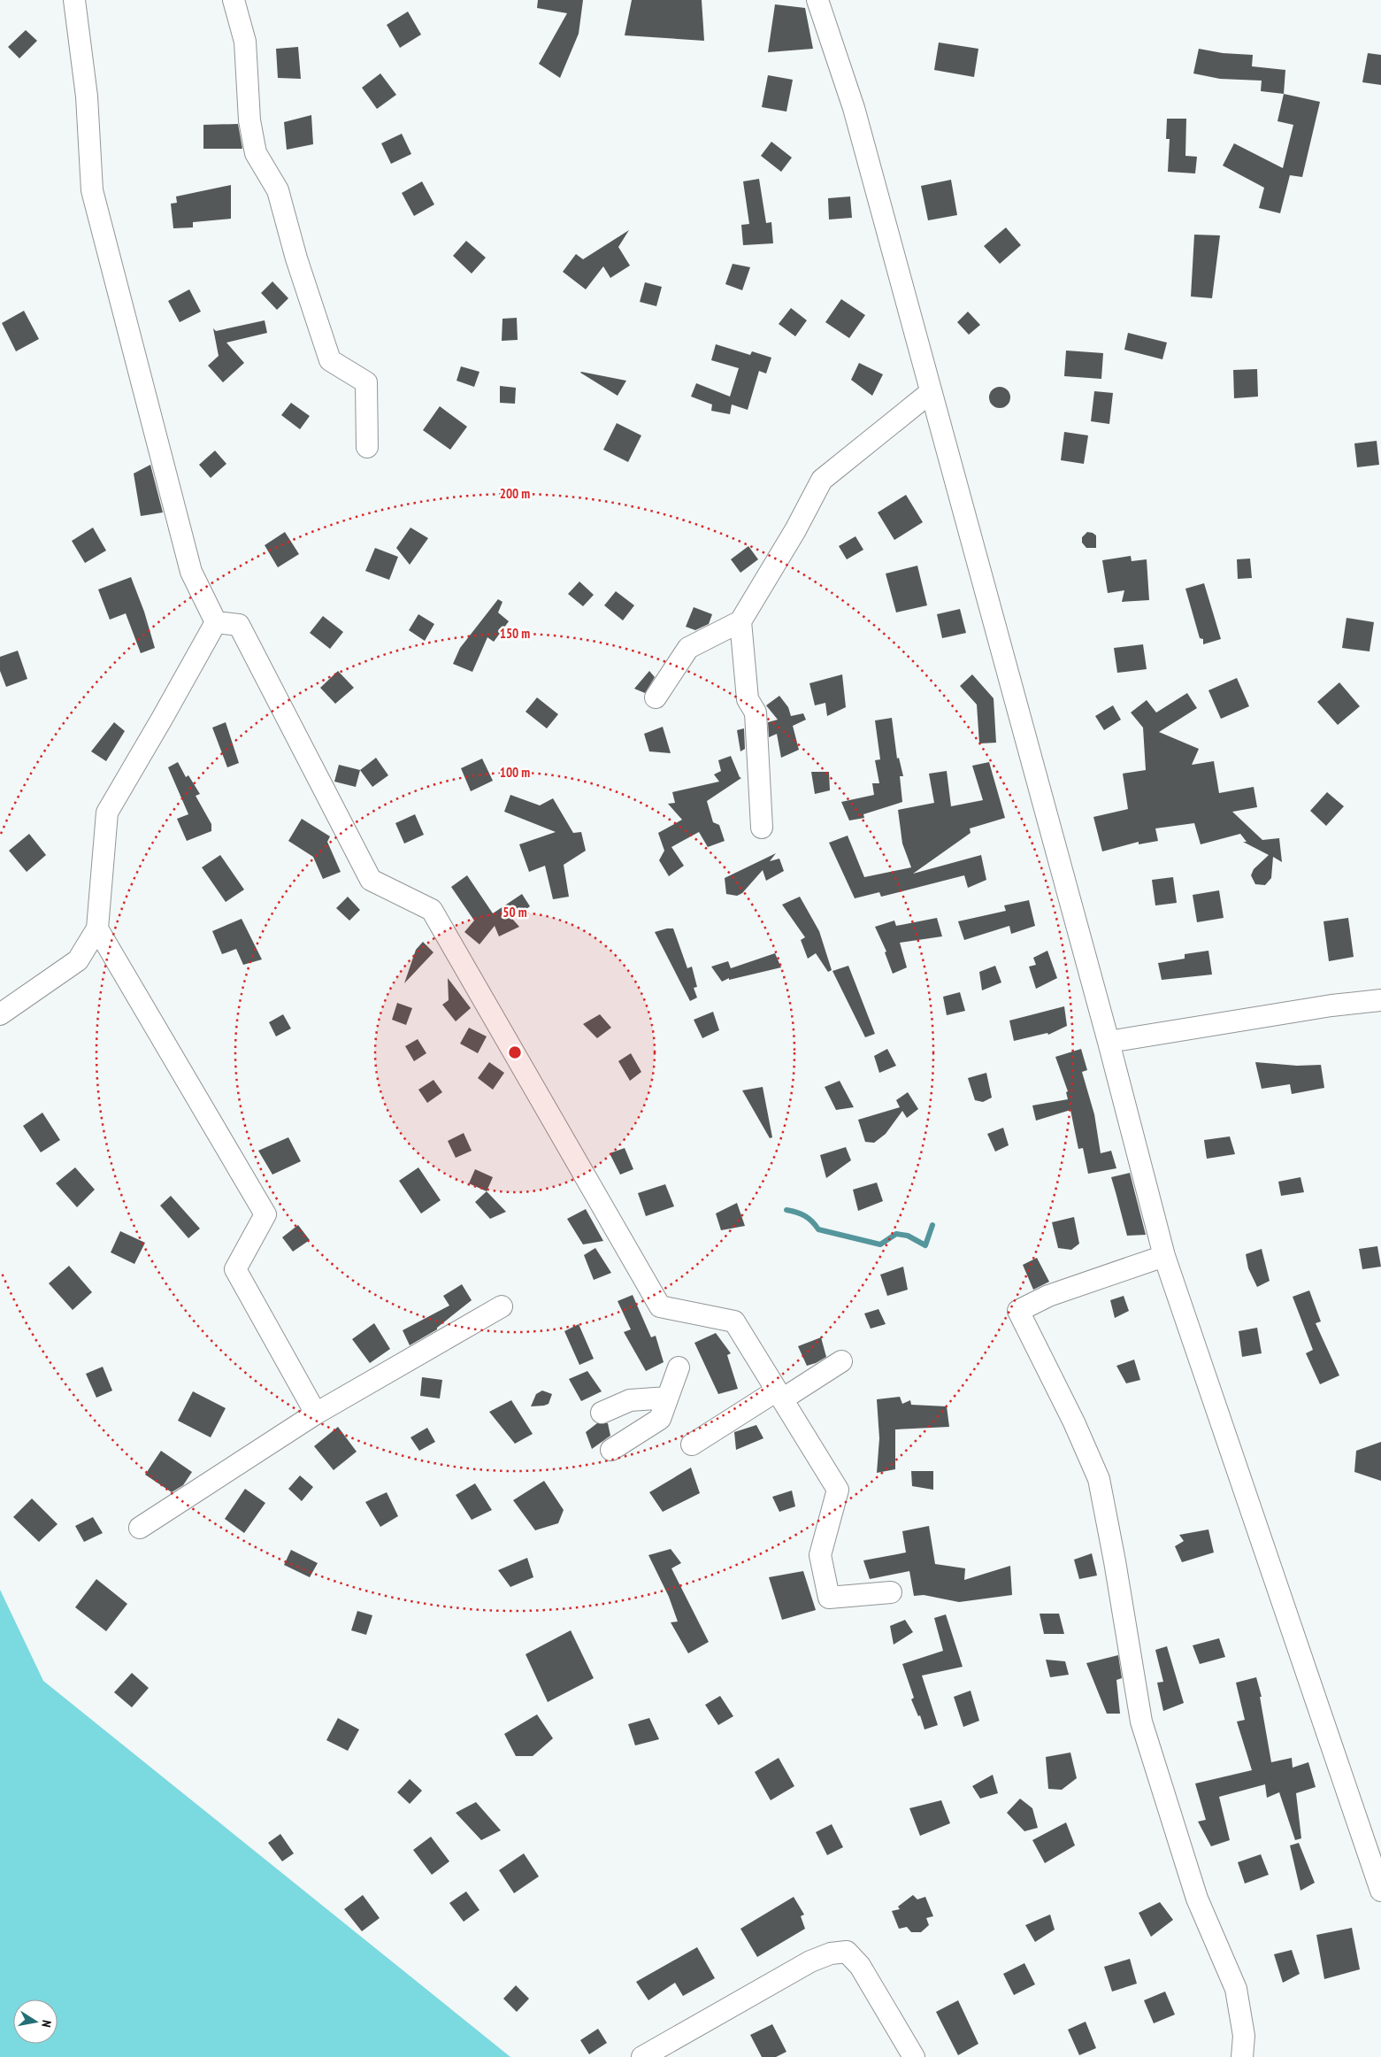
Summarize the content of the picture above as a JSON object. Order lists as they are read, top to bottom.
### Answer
{
  "north": "right",
  "rings": [
    "200 m",
    "150 m",
    "100 m",
    "50 m"
  ]
}
